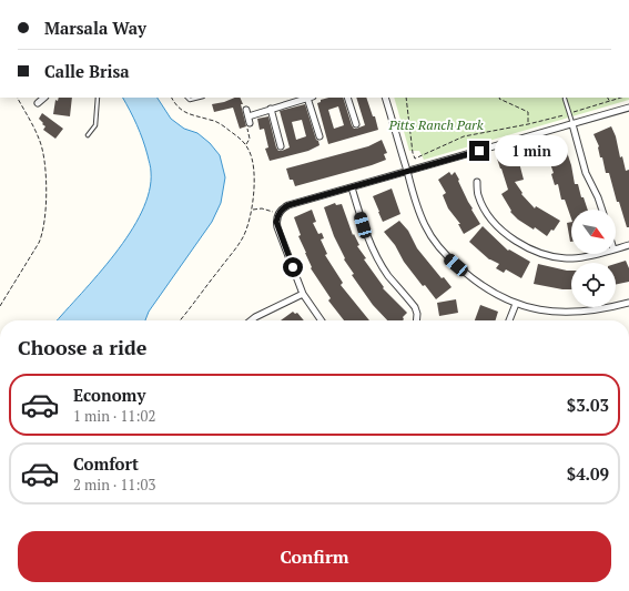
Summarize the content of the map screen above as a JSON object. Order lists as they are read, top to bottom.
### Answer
{
  "parks": ["Pitts Ranch Park"],
  "north": "bottom right",
  "page": {
    "banner": ["Marsala Way", "Calle Brisa"],
    "bubble": "1 min",
    "heading": "Choose a ride",
    "list": [
      {
        "name": "Economy",
        "note": "1 min · 11:02",
        "value": "$3.03"
      },
      {
        "name": "Comfort",
        "note": "2 min · 11:03",
        "value": "$4.09"
      }
    ],
    "buttons": "Confirm"
  }
}
